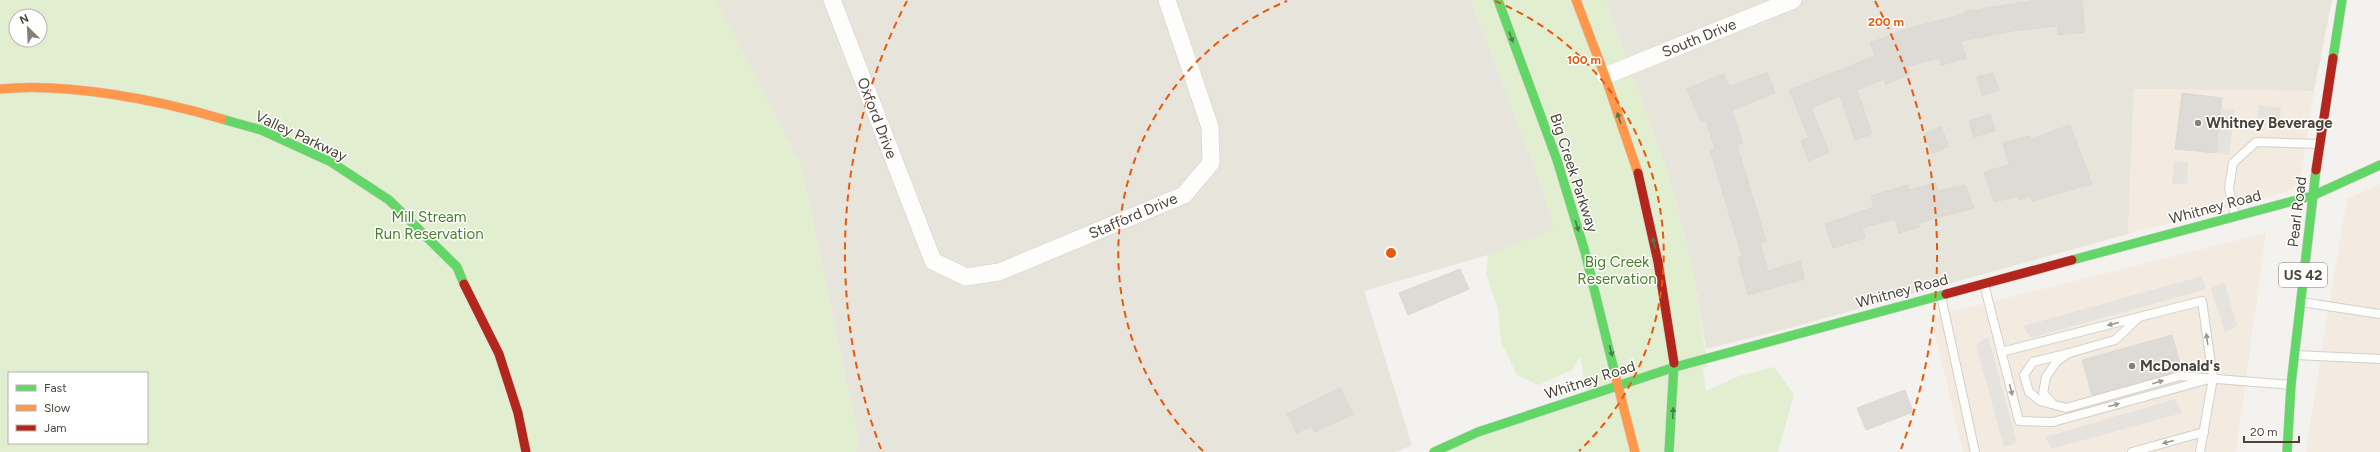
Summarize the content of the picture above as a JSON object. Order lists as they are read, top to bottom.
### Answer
{
  "streets": {
    "street": [
      "South Drive",
      "Oxford Drive",
      "Valley Parkway",
      "Big Creek Parkway",
      "Whitney Road",
      "Pearl Road",
      "Stafford Drive",
      "US 42"
    ]
  },
  "crossings": [
    ["Oxford Drive", "Stafford Drive"],
    ["Big Creek Parkway", "Whitney Road"],
    ["Whitney Road", "Pearl Road"]
  ],
  "parks": ["Mill Stream Run Reservation", "Big Creek Reservation"],
  "places": ["Whitney Beverage", "McDonald's"],
  "legend": ["Fast", "Slow", "Jam"],
  "scale_bar": "20 m",
  "north": "top left",
  "rings": ["200 m", "100 m"]
}
